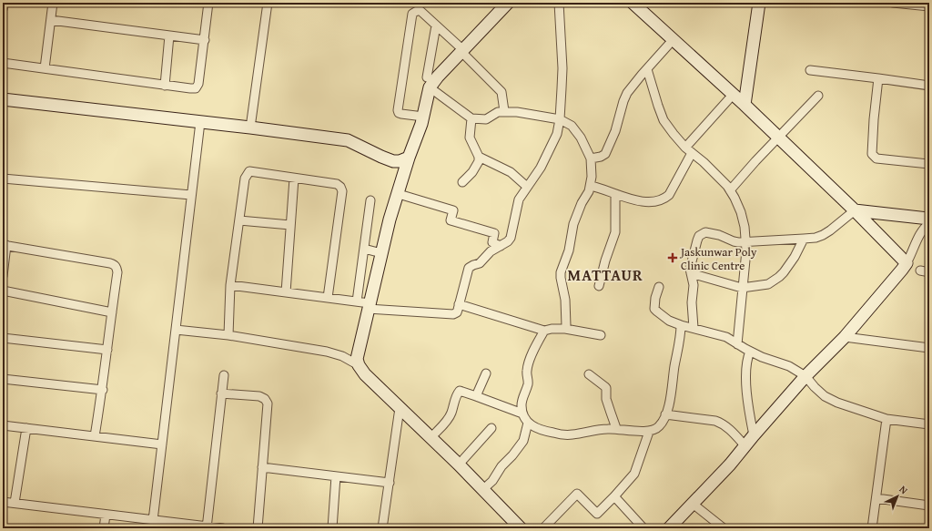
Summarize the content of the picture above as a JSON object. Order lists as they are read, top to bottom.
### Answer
{
  "districts": ["MATTAUR"],
  "places": {
    "health": ["Jaskunwar Poly Clinic Centre"]
  },
  "north": "top right"
}
